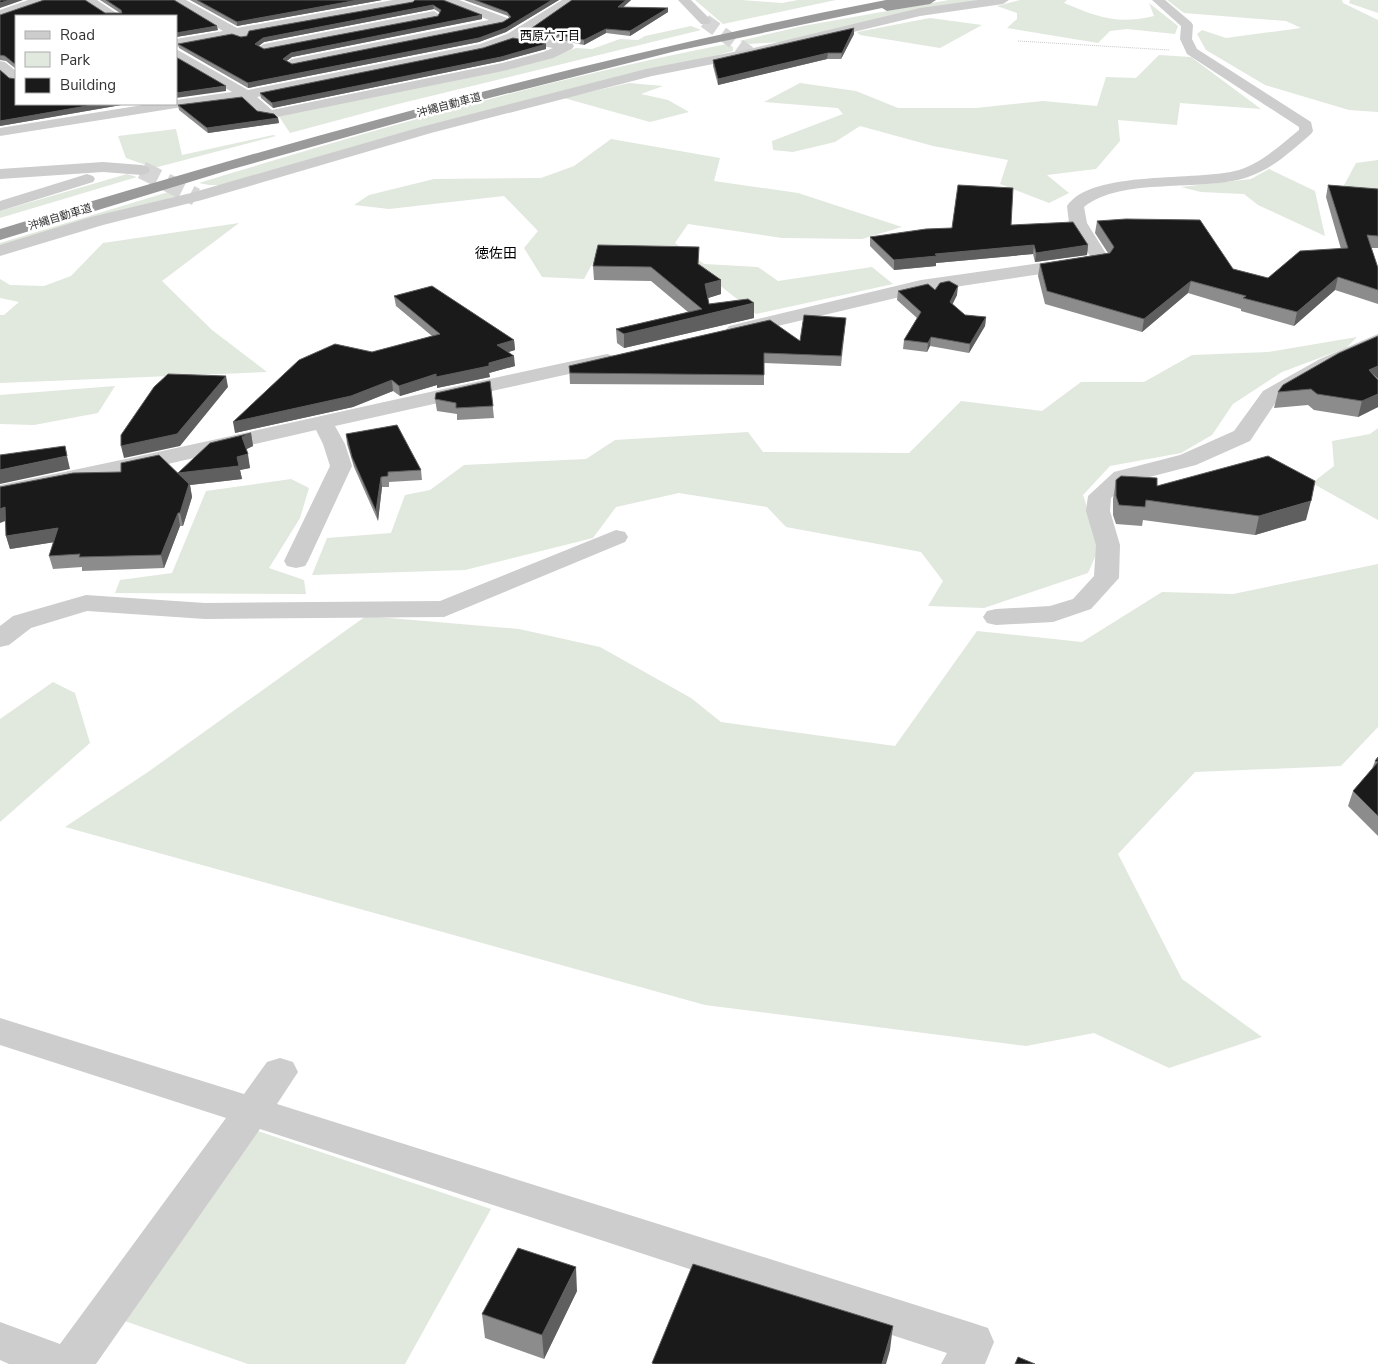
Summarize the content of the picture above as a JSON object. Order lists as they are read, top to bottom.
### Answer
{
  "streets": {
    "highway": ["沖縄自動車道"]
  },
  "districts": ["西原六丁目", "徳佐田"],
  "legend": ["Road", "Park", "Building"]
}
